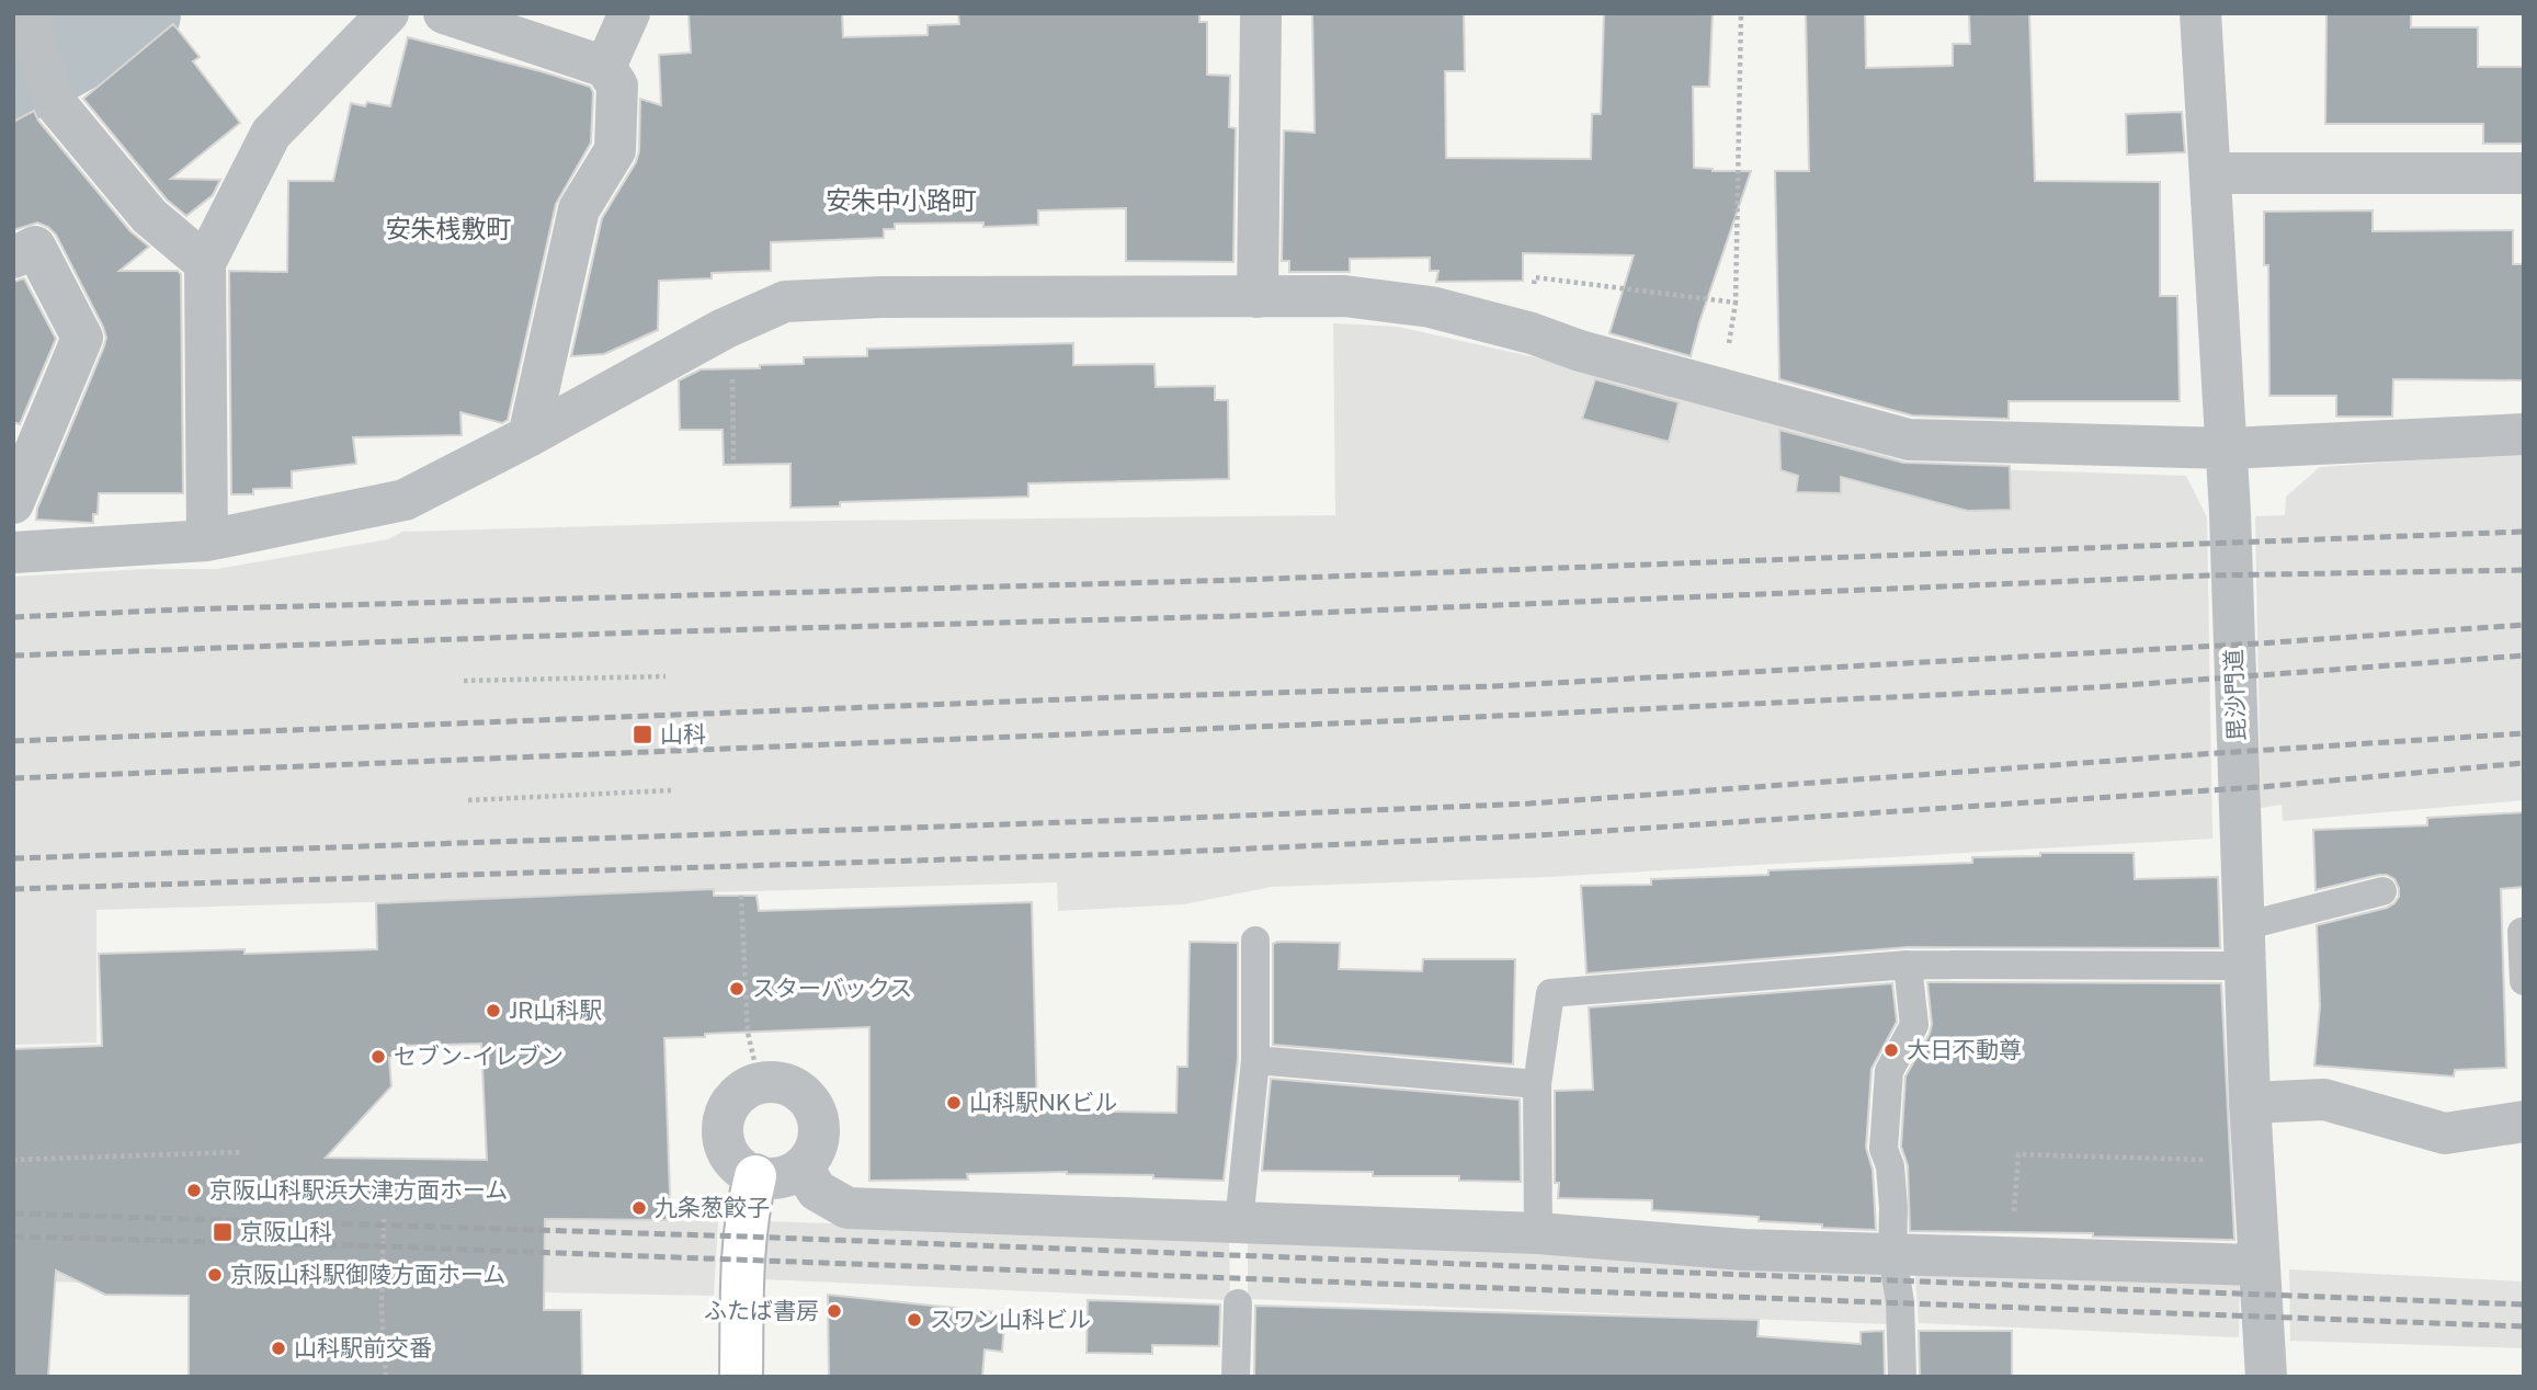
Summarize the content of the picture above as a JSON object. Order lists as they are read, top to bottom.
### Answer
{
  "streets": {
    "street": ["毘沙門道"]
  },
  "districts": ["安朱中小路町", "安朱桟敷町"],
  "places": {
    "transit": ["山科", "京阪山科"],
    "other": [
      "スターバックス",
      "JR山科駅",
      "大日不動尊",
      "セブン-イレブン",
      "山科駅NKビル",
      "京阪山科駅浜大津方面ホーム",
      "九条葱餃子",
      "京阪山科駅御陵方面ホーム",
      "ふたば書房",
      "スワン山科ビル",
      "山科駅前交番"
    ]
  }
}
